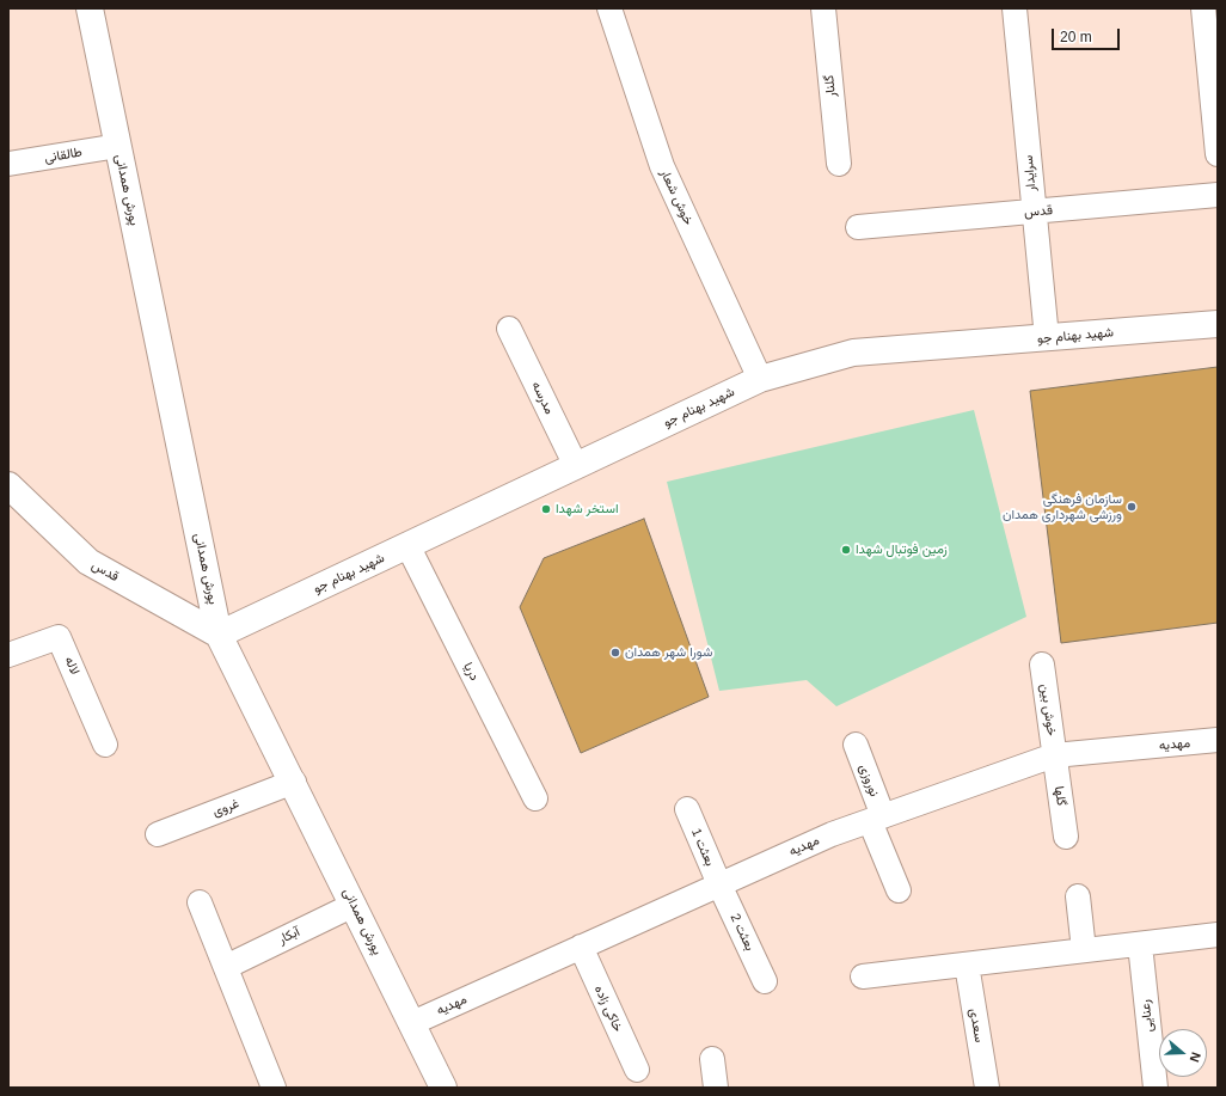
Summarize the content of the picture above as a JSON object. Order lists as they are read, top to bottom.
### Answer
{
  "streets": {
    "street": [
      "گلنار",
      "طالقانی",
      "سرایدار",
      "پورش همدانی",
      "خوش شعار",
      "قدس",
      "شهید بهنام جو",
      "مدرسه",
      "لاله",
      "دریا",
      "خوش بین",
      "مهدیه",
      "نوروزی",
      "گلها",
      "غروی",
      "بعثت 1",
      "بعثت 2",
      "آبکار",
      "خاکی زاده",
      "رعنایی",
      "سعدی"
    ]
  },
  "crossings": [
    ["طالقانی", "پورش همدانی"],
    ["سرایدار", "قدس"],
    ["سرایدار", "شهید بهنام جو"],
    ["پورش همدانی", "قدس"],
    ["پورش همدانی", "شهید بهنام جو"],
    ["پورش همدانی", "مهدیه"],
    ["پورش همدانی", "غروی"],
    ["پورش همدانی", "آبکار"],
    ["خوش شعار", "شهید بهنام جو"],
    ["قدس", "شهید بهنام جو"],
    ["شهید بهنام جو", "مدرسه"],
    ["شهید بهنام جو", "دریا"],
    ["خوش بین", "مهدیه"],
    ["خوش بین", "گلها"],
    ["مهدیه", "نوروزی"],
    ["مهدیه", "گلها"],
    ["مهدیه", "بعثت 1"],
    ["مهدیه", "بعثت 2"],
    ["مهدیه", "خاکی زاده"],
    ["بعثت 1", "بعثت 2"]
  ],
  "places": [
    "سازمان فرهنگی ورزشی شهرداری همدان",
    "استخر شهدا",
    "زمین فوتبال شهدا",
    "شورا شهر همدان"
  ],
  "scale_bar": "20 m",
  "north": "right"
}
